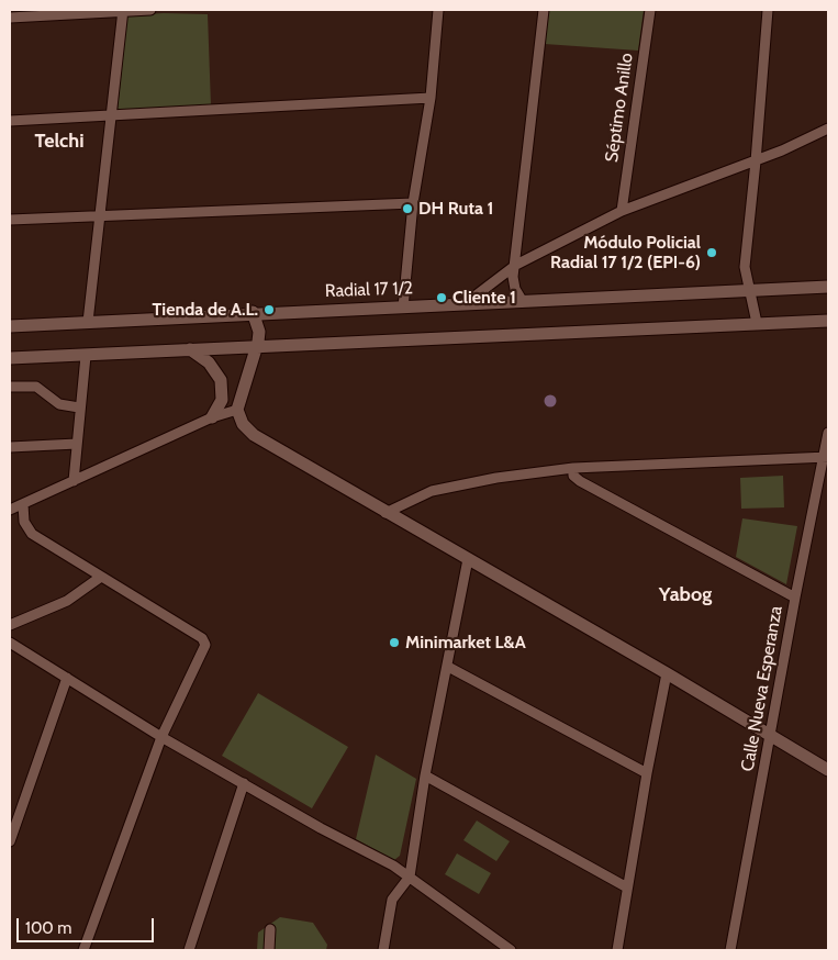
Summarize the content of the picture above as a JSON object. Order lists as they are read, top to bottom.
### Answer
{
  "streets": {
    "street": ["Séptimo Anillo", "Radial 17 1/2", "Calle Nueva Esperanza"]
  },
  "districts": ["Telchi", "Yabog"],
  "places": [
    "DH Ruta 1",
    "Módulo Policial Radial 17 1/2 (EPI-6)",
    "Cliente 1",
    "Tienda de A.L.",
    "Minimarket L&A"
  ],
  "scale_bar": "100 m"
}
